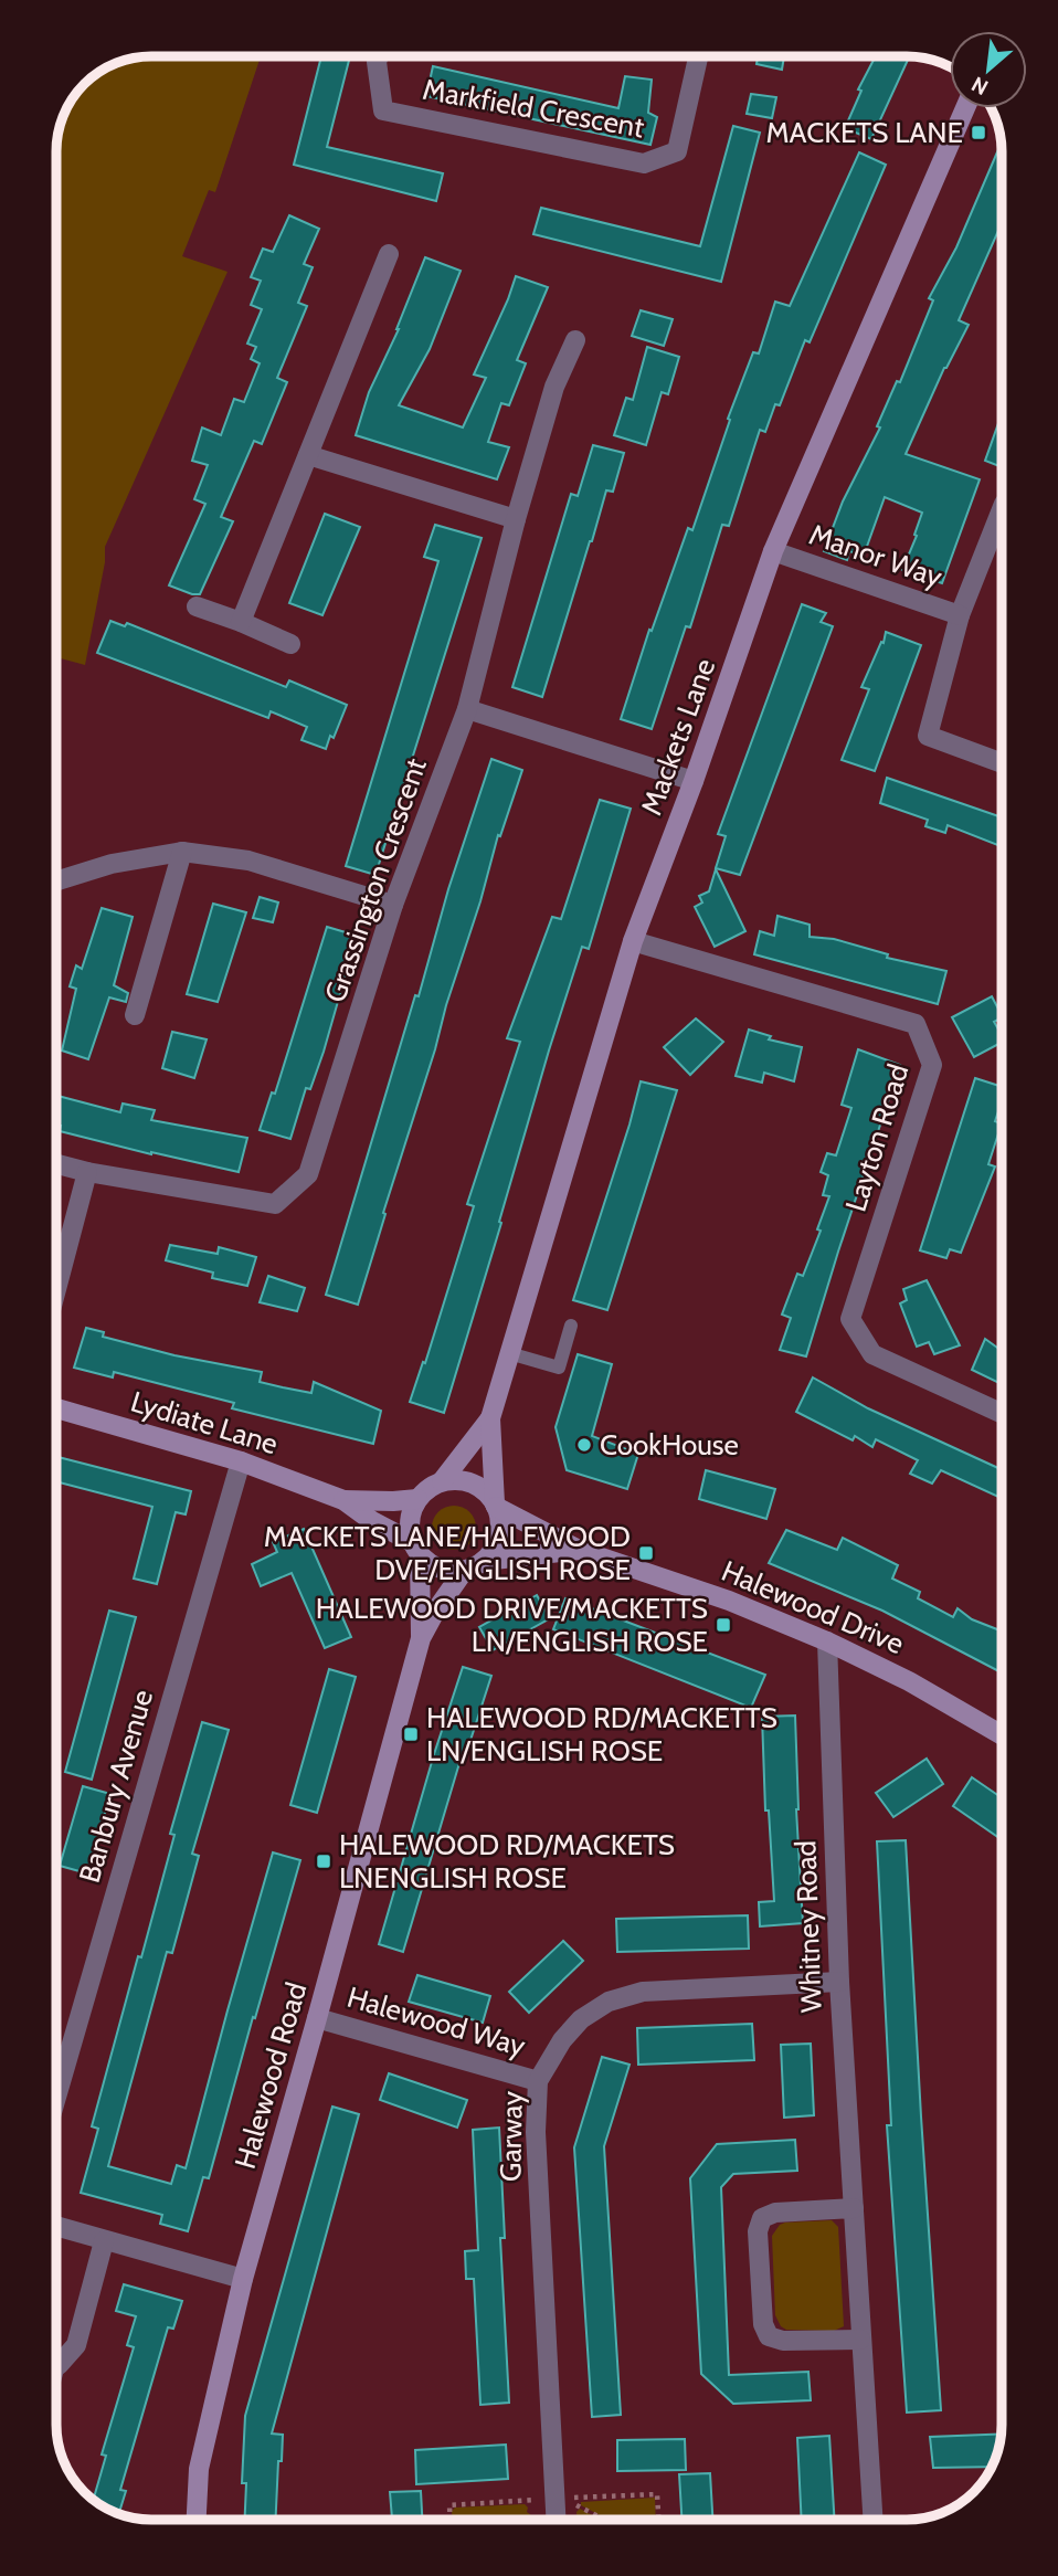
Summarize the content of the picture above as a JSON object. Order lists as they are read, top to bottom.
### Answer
{
  "streets": {
    "street": [
      "Markfield Crescent",
      "Manor Way",
      "Mackets Lane",
      "Grassington Crescent",
      "Layton Road",
      "Lydiate Lane",
      "Halewood Drive",
      "Banbury Avenue",
      "Whitney Road",
      "Halewood Way",
      "Halewood Road",
      "Garway"
    ]
  },
  "crossings": [
    ["Manor Way", "Mackets Lane"],
    ["Mackets Lane", "Layton Road"],
    ["Mackets Lane", "Lydiate Lane"],
    ["Mackets Lane", "Halewood Drive"],
    ["Mackets Lane", "Halewood Road"],
    ["Lydiate Lane", "Halewood Drive"],
    ["Lydiate Lane", "Banbury Avenue"],
    ["Lydiate Lane", "Halewood Road"],
    ["Halewood Drive", "Whitney Road"],
    ["Halewood Drive", "Halewood Road"],
    ["Whitney Road", "Garway"],
    ["Halewood Way", "Halewood Road"],
    ["Halewood Way", "Garway"]
  ],
  "places": {
    "transit": [
      "MACKETS LANE",
      "MACKETS LANE/HALEWOOD DVE/ENGLISH ROSE",
      "HALEWOOD DRIVE/MACKETTS LN/ENGLISH ROSE",
      "HALEWOOD RD/MACKETTS LN/ENGLISH ROSE",
      "HALEWOOD RD/MACKETS LNENGLISH ROSE"
    ],
    "other": ["CookHouse"]
  },
  "north": "bottom left"
}
